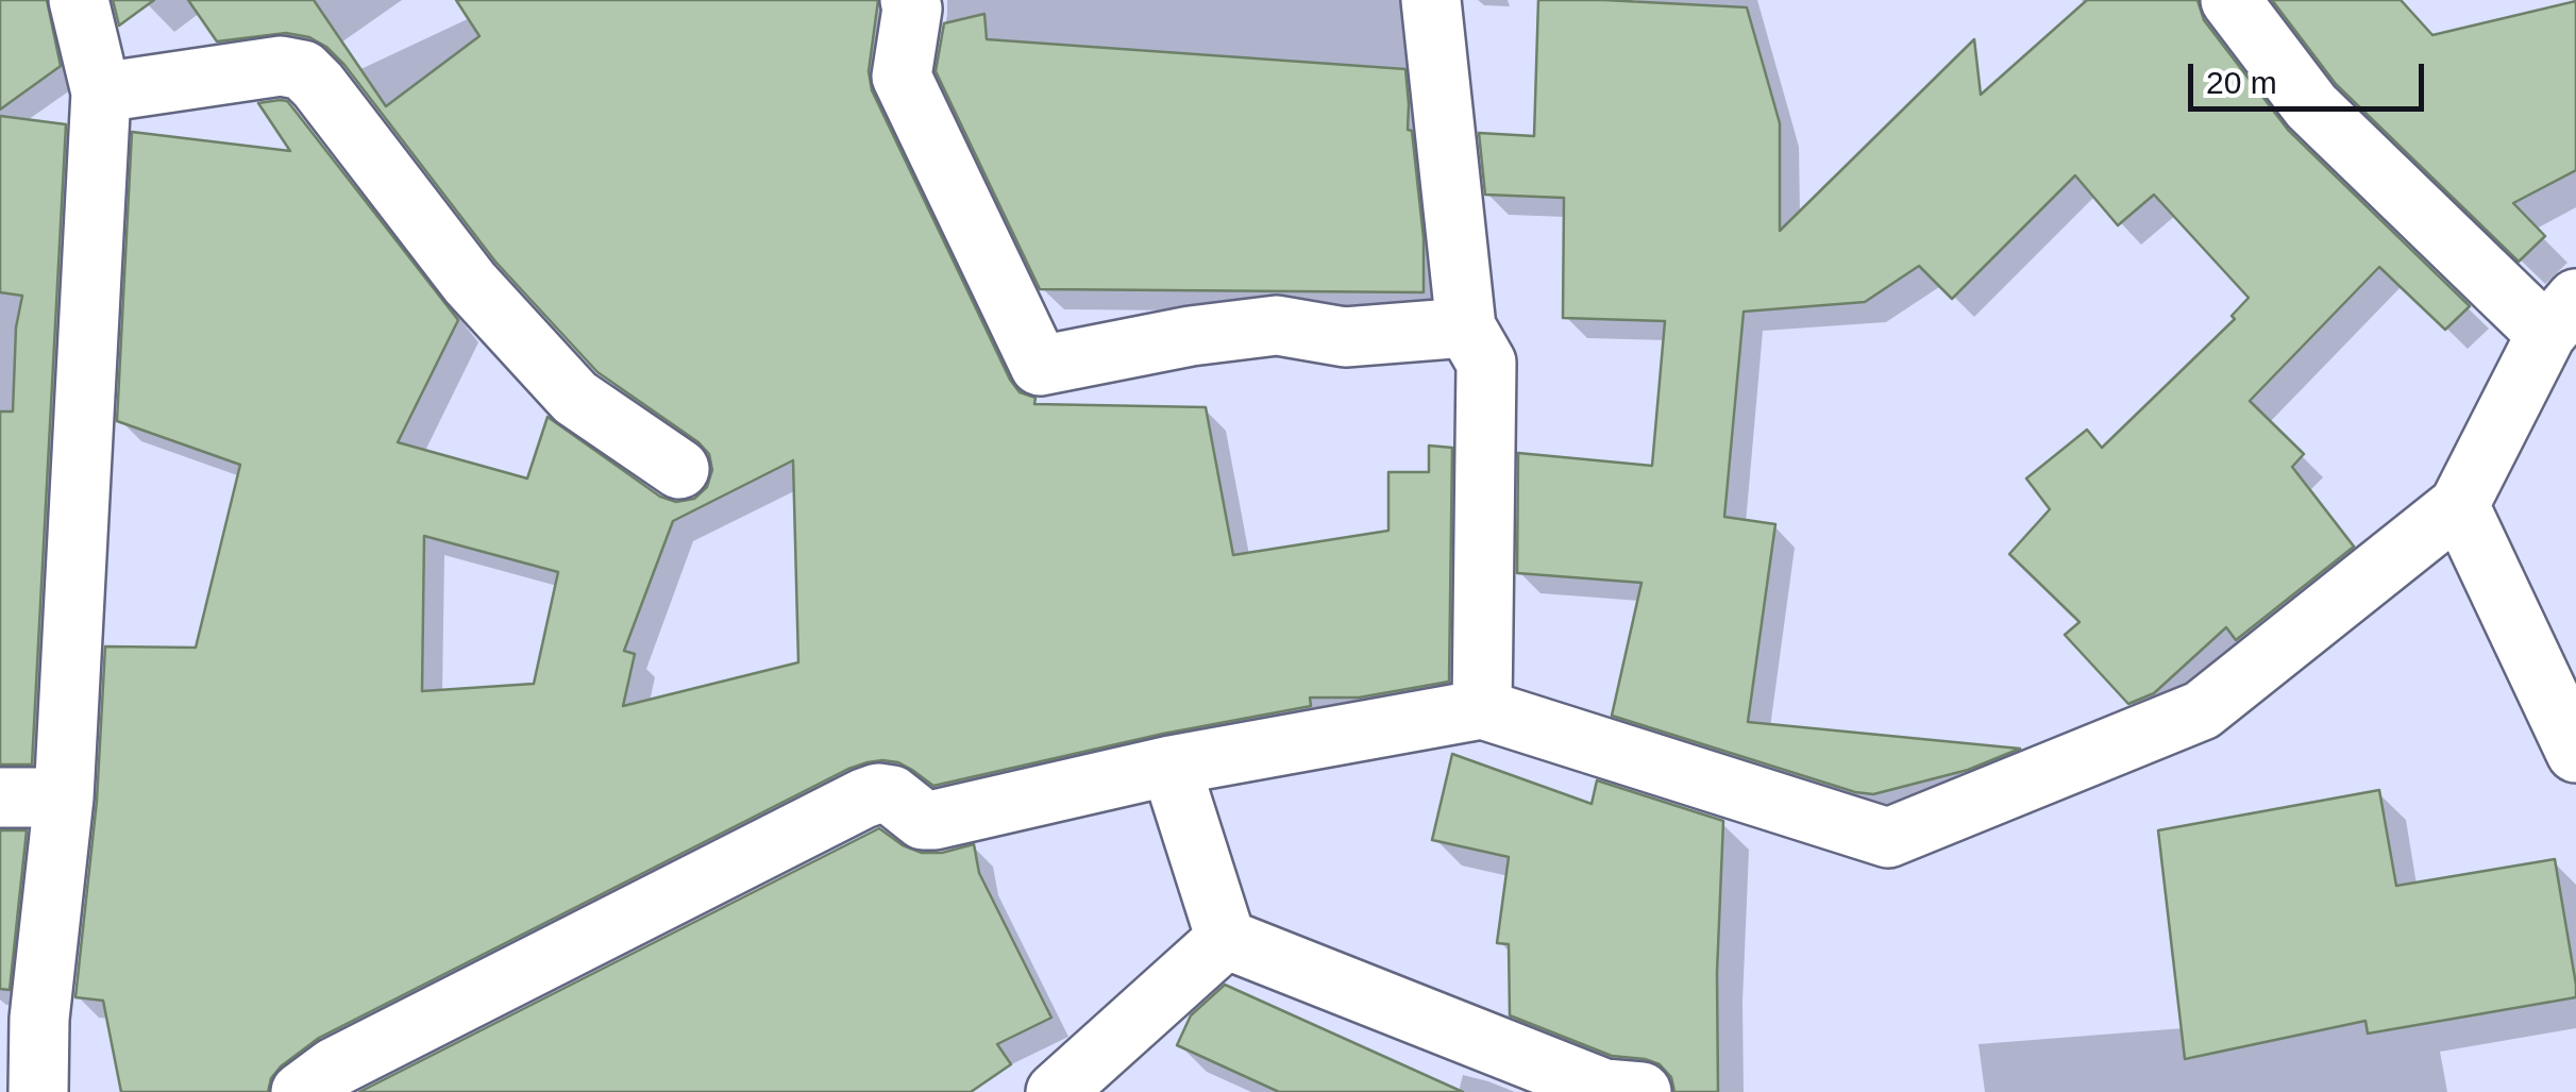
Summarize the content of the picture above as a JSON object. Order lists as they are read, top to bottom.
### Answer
{
  "scale_bar": "20 m"
}
